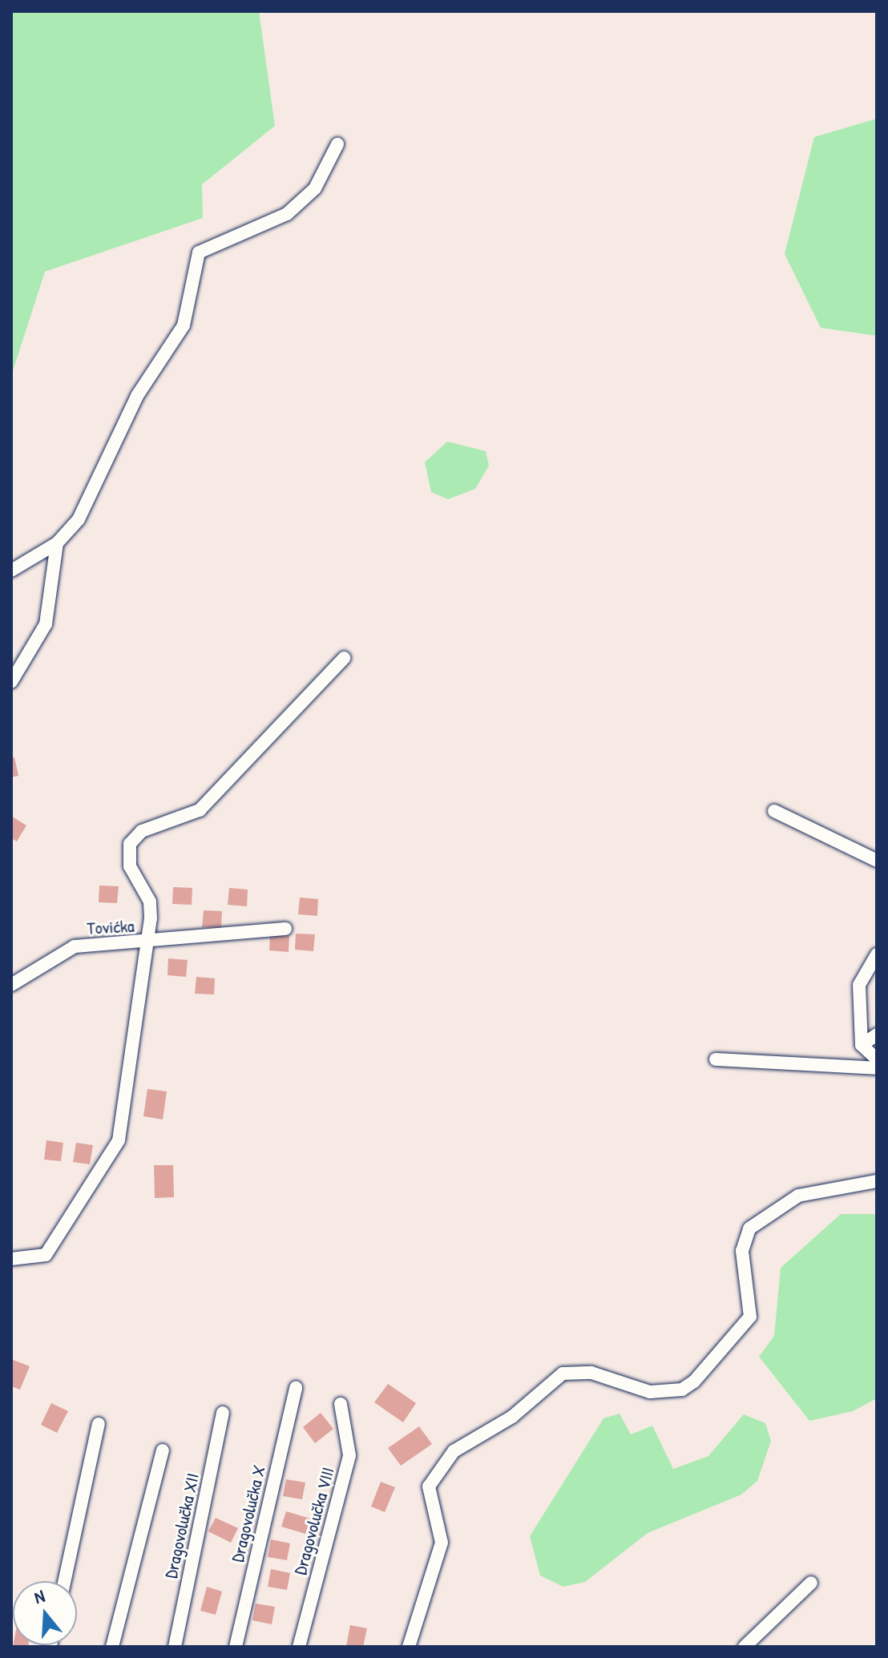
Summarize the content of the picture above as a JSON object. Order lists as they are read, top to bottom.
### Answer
{
  "streets": {
    "street": [
      "Tovićka",
      "Dragovolučka X",
      "Dragovolučka VIII",
      "Dragovolučka XII"
    ]
  },
  "north": "top"
}
